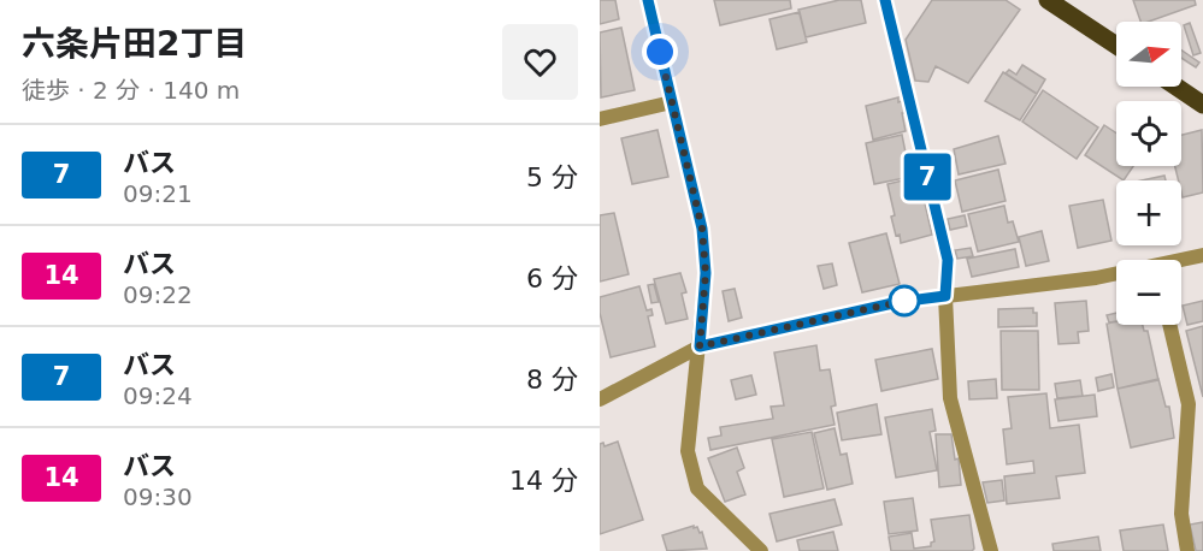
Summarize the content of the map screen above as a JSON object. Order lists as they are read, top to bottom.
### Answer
{
  "lines": ["bus line 7"],
  "north": "right",
  "page": {
    "heading": ["六条片田2丁目", "徒歩 · 2 分 · 140 m"],
    "on_map": "7",
    "map_buttons": ["+", "−"],
    "list": [
      {
        "mark": "7",
        "name": "バス",
        "note": "09:21",
        "value": "5 分"
      },
      {
        "mark": "14",
        "name": "バス",
        "note": "09:22",
        "value": "6 分"
      },
      {
        "mark": "7",
        "name": "バス",
        "note": "09:24",
        "value": "8 分"
      },
      {
        "mark": "14",
        "name": "バス",
        "note": "09:30",
        "value": "14 分"
      }
    ]
  }
}
